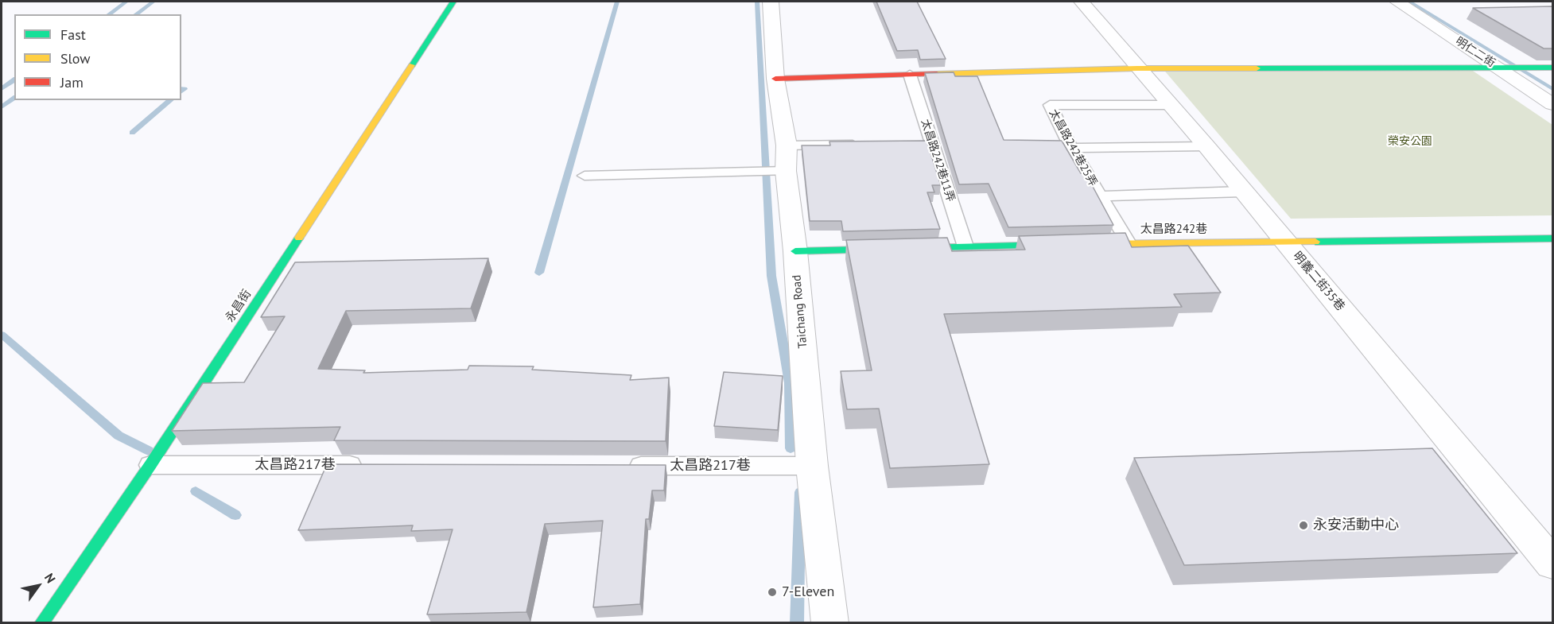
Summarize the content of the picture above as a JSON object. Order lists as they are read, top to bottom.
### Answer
{
  "streets": {
    "street": [
      "明仁二街",
      "太昌路242巷",
      "明義二街35巷",
      "永昌街",
      "Taichang Road"
    ],
    "lane": ["太昌路242巷25弄", "太昌路242巷11弄", "太昌路217巷"]
  },
  "crossings": [
    ["太昌路242巷25弄", "太昌路242巷"],
    ["太昌路242巷25弄", "明義二街35巷"],
    ["太昌路242巷", "明義二街35巷"],
    ["永昌街", "太昌路217巷"],
    ["Taichang Road", "太昌路217巷"]
  ],
  "parks": ["榮安公園"],
  "places": ["永安活動中心", "7-Eleven"],
  "legend": ["Fast", "Slow", "Jam"],
  "north": "top right"
}
